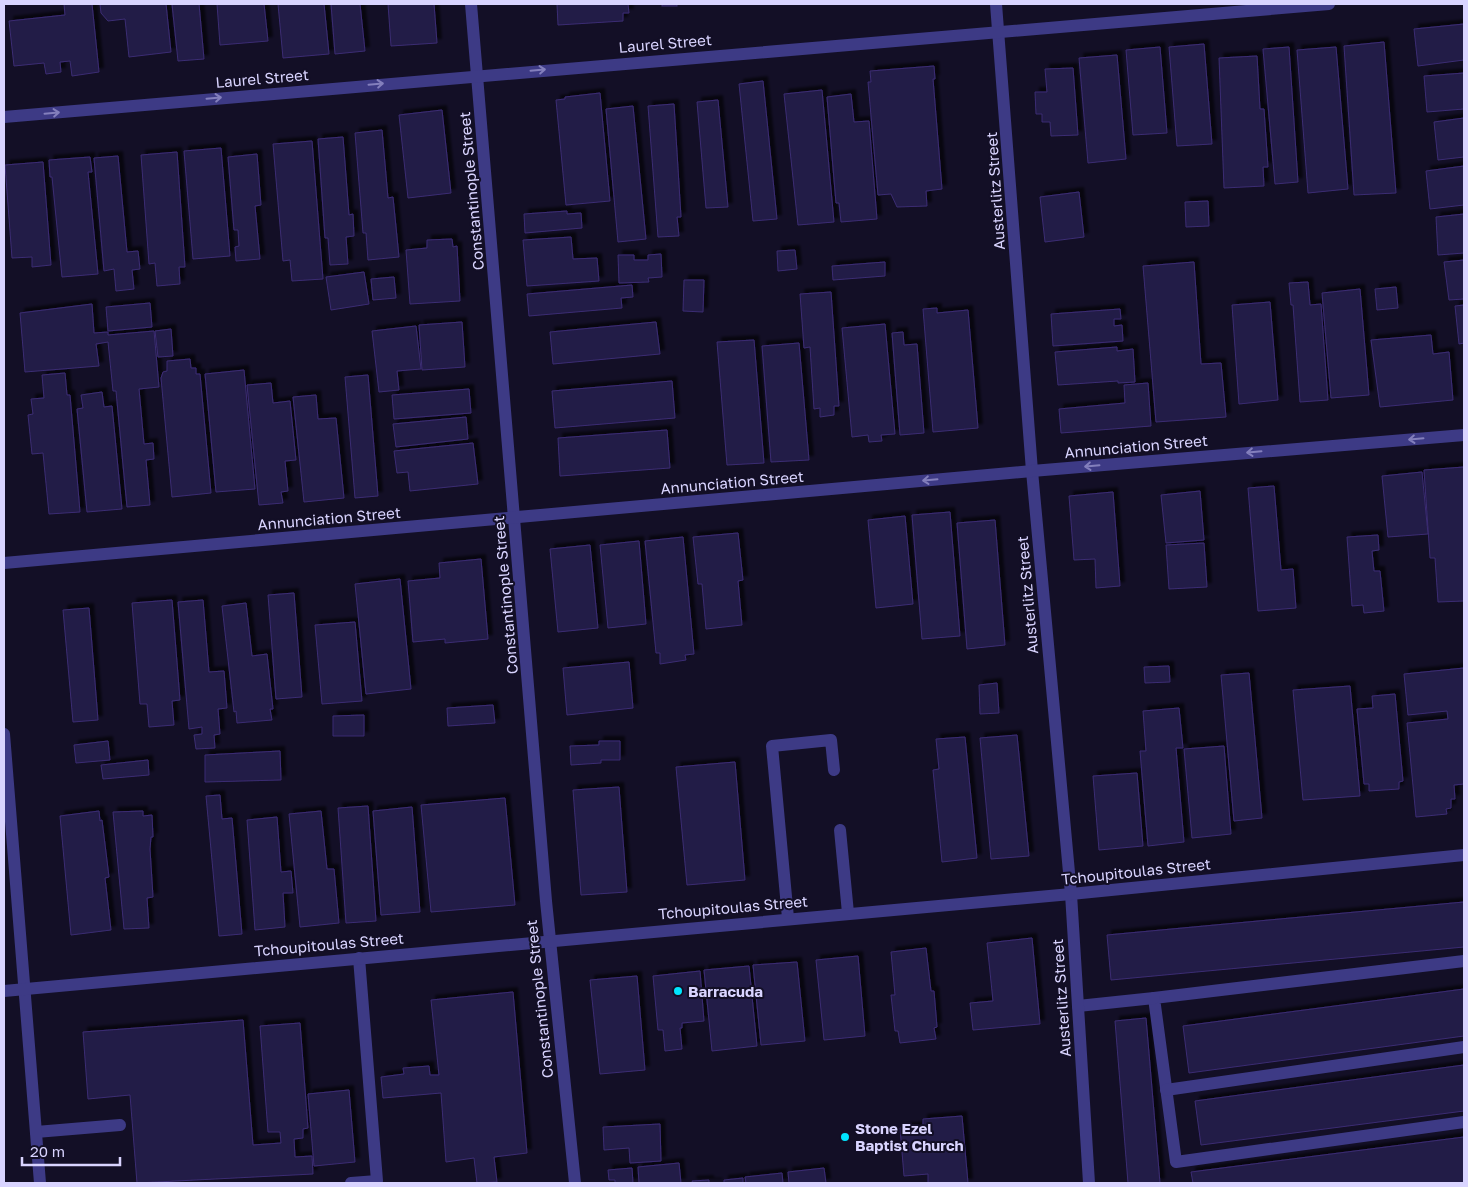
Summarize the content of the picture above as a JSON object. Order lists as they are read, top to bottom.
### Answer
{
  "streets": {
    "street": [
      "Laurel Street",
      "Constantinople Street",
      "Austerlitz Street",
      "Annunciation Street",
      "Tchoupitoulas Street"
    ]
  },
  "crossings": [
    ["Laurel Street", "Constantinople Street"],
    ["Laurel Street", "Austerlitz Street"],
    ["Constantinople Street", "Annunciation Street"],
    ["Constantinople Street", "Tchoupitoulas Street"],
    ["Austerlitz Street", "Annunciation Street"],
    ["Austerlitz Street", "Tchoupitoulas Street"]
  ],
  "one_way": ["Laurel Street", "Annunciation Street"],
  "places": ["Barracuda", "Stone Ezel Baptist Church"],
  "scale_bar": "20 m"
}
